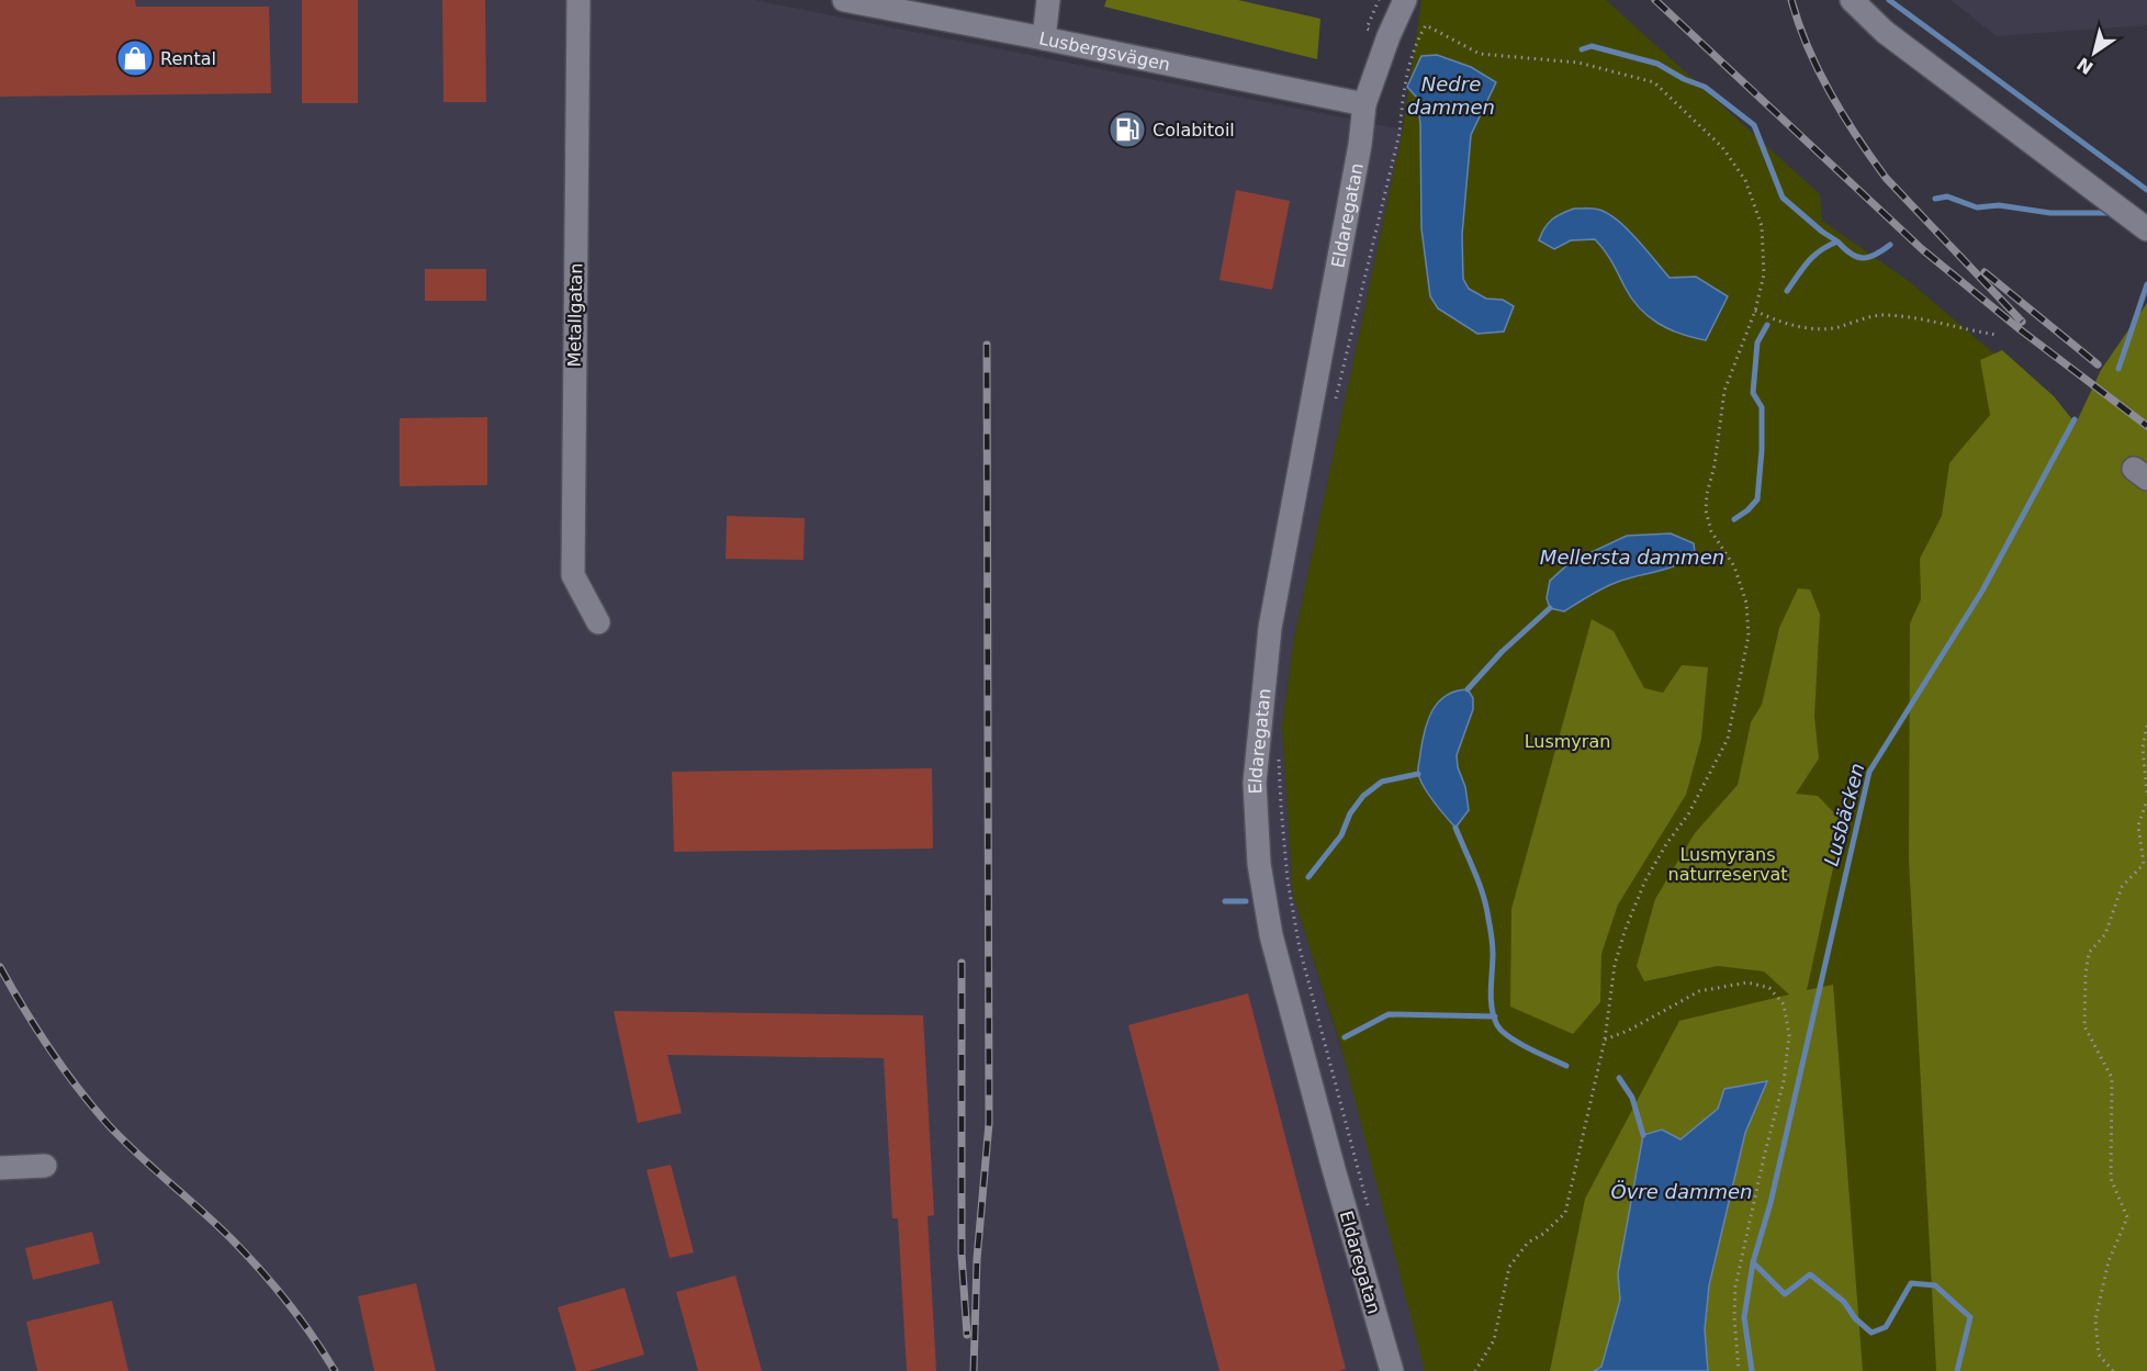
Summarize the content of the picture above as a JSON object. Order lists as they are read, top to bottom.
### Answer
{
  "streets": {
    "street": ["Lusbergsvägen", "Eldaregatan", "Metallgatan"]
  },
  "crossings": [
    ["Lusbergsvägen", "Eldaregatan"]
  ],
  "water": [
    "Nedre dammen",
    "Mellersta dammen",
    "Lusbäcken",
    "Övre dammen"
  ],
  "parks": ["Lusmyran", "Lusmyrans naturreservat"],
  "places": {
    "shop": ["Rental"],
    "fuel station": ["Colabitoil"]
  },
  "north": "bottom left"
}
